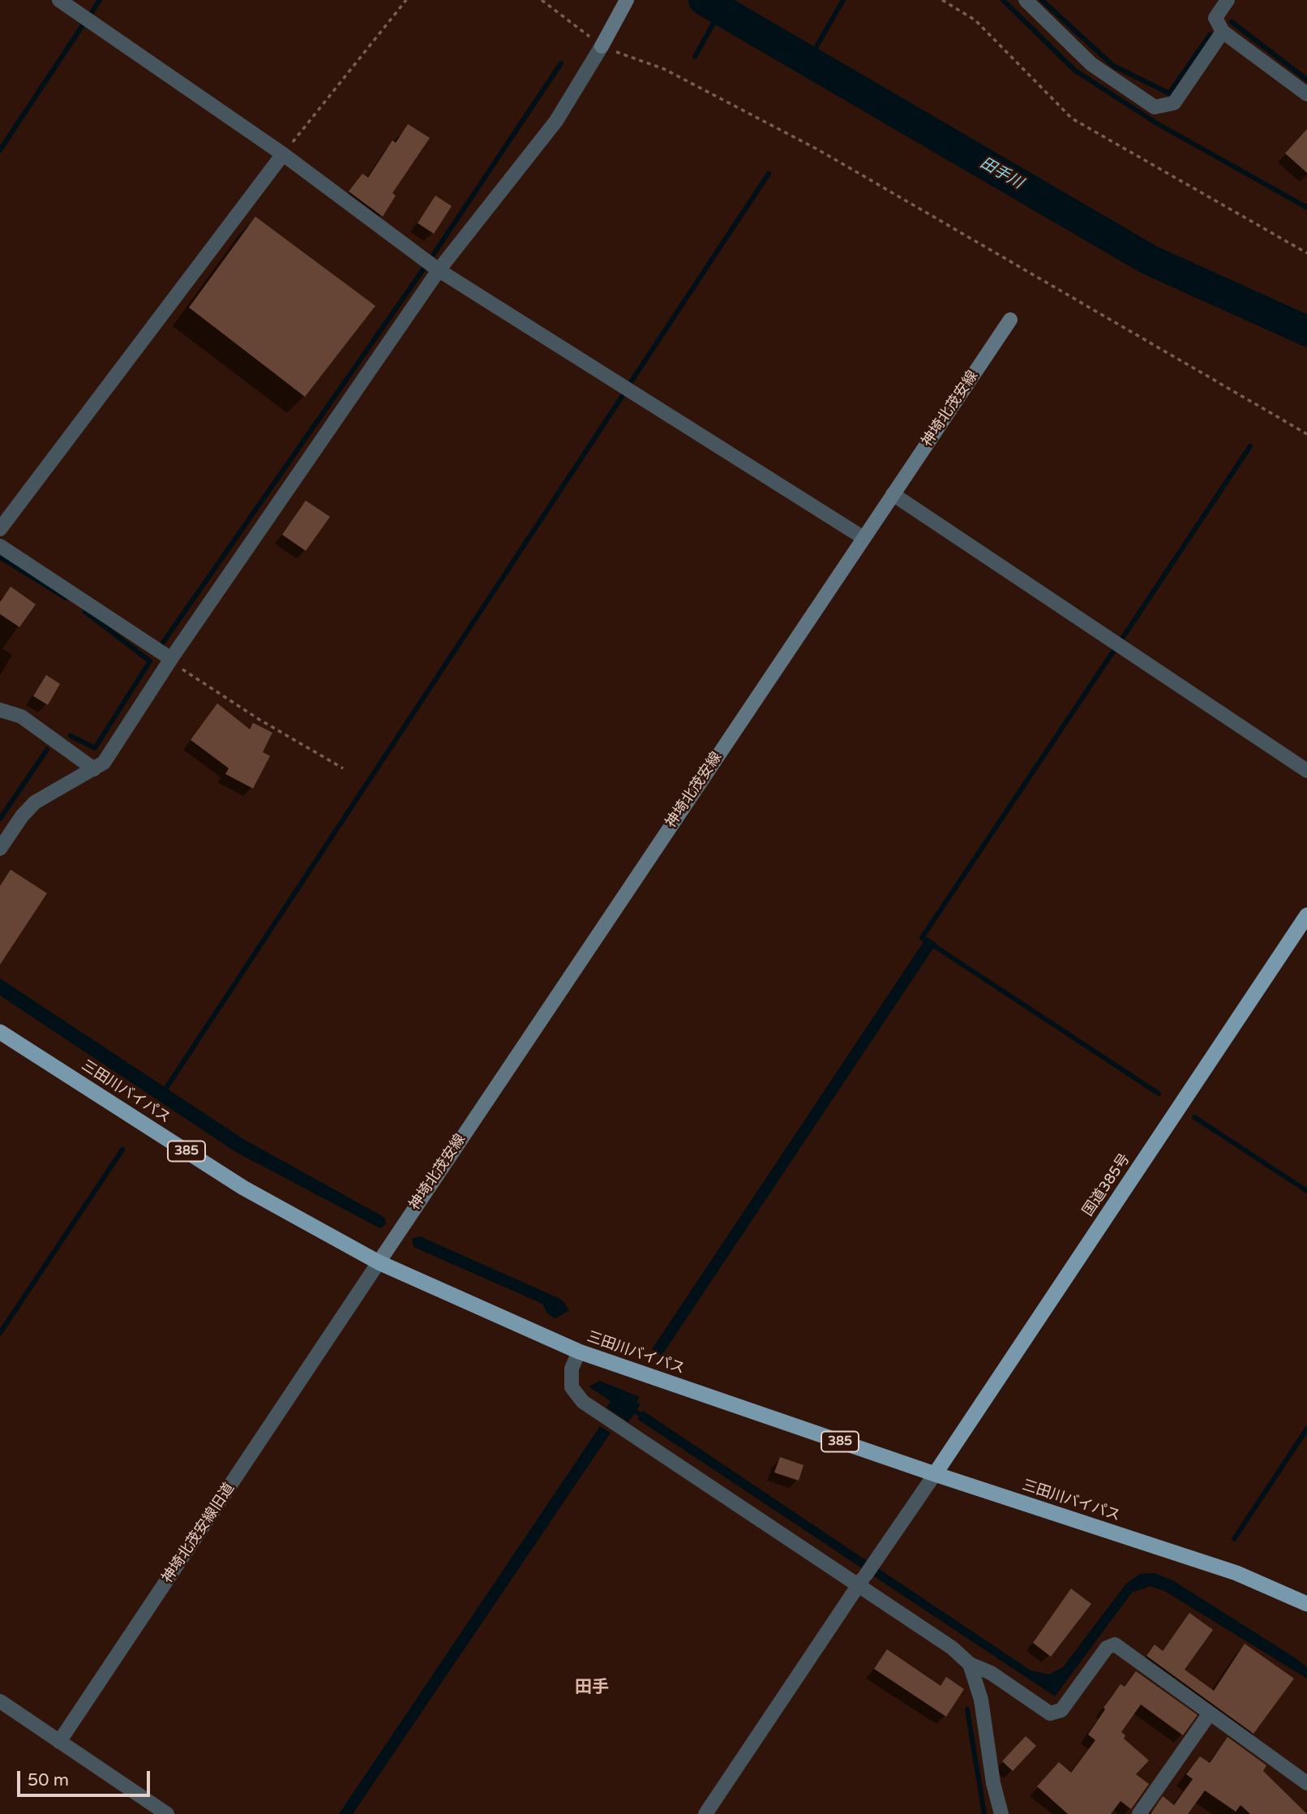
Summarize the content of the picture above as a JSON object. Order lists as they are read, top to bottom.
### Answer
{
  "streets": {
    "highway": ["三田川バイパス", "385", "国道385号"],
    "main road": ["神埼北茂安線"],
    "street": ["神埼北茂安線旧道"]
  },
  "crossings": [
    ["神埼北茂安線", "三田川バイパス"],
    ["神埼北茂安線", "神埼北茂安線旧道"],
    ["三田川バイパス", "国道385号"],
    ["三田川バイパス", "神埼北茂安線旧道"]
  ],
  "districts": ["田手"],
  "water": ["田手川"],
  "scale_bar": "50 m"
}
